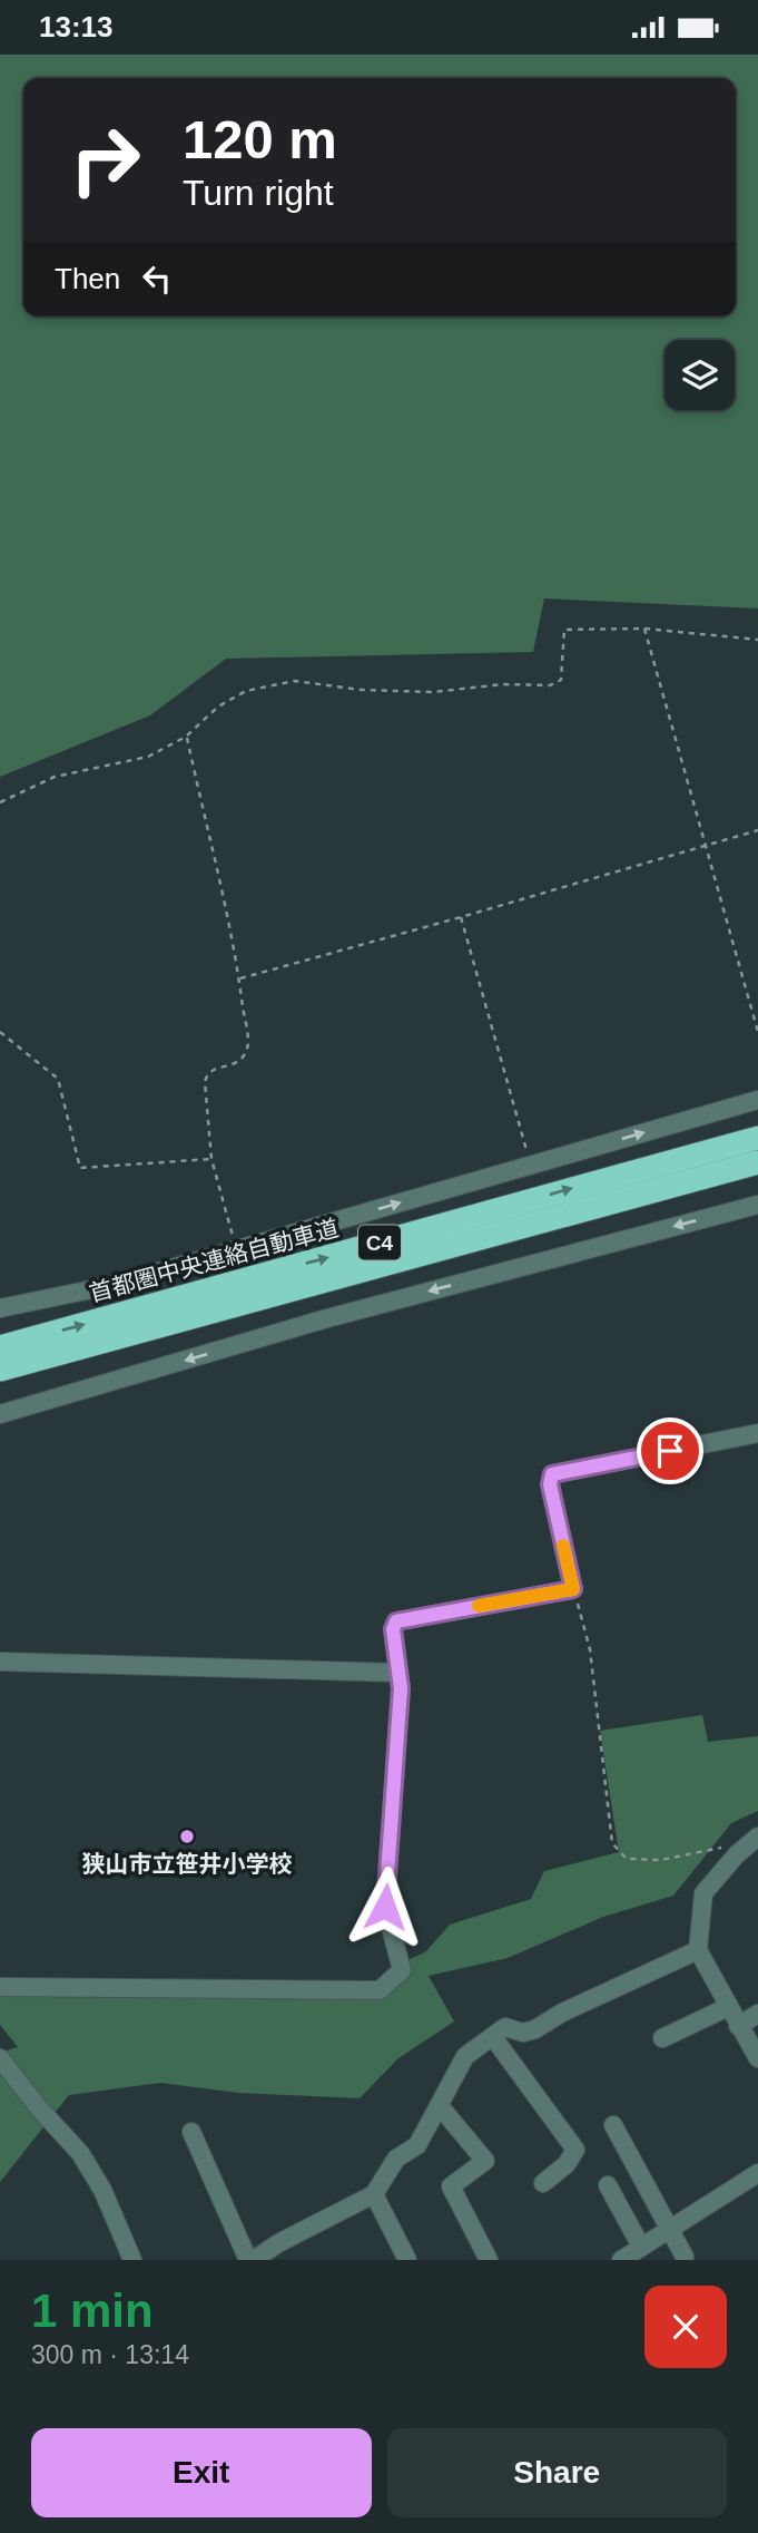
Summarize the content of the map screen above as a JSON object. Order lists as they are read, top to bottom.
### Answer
{
  "streets": {
    "highway": ["C4", "首都圏中央連絡自動車道"]
  },
  "places": ["狭山市立笹井小学校"],
  "page": {
    "status": "13:13",
    "turn": ["120 m", "Turn right"],
    "then": "Then",
    "heading": ["1 min", "300 m · 13:14"],
    "buttons": ["Exit", "Share"]
  }
}
